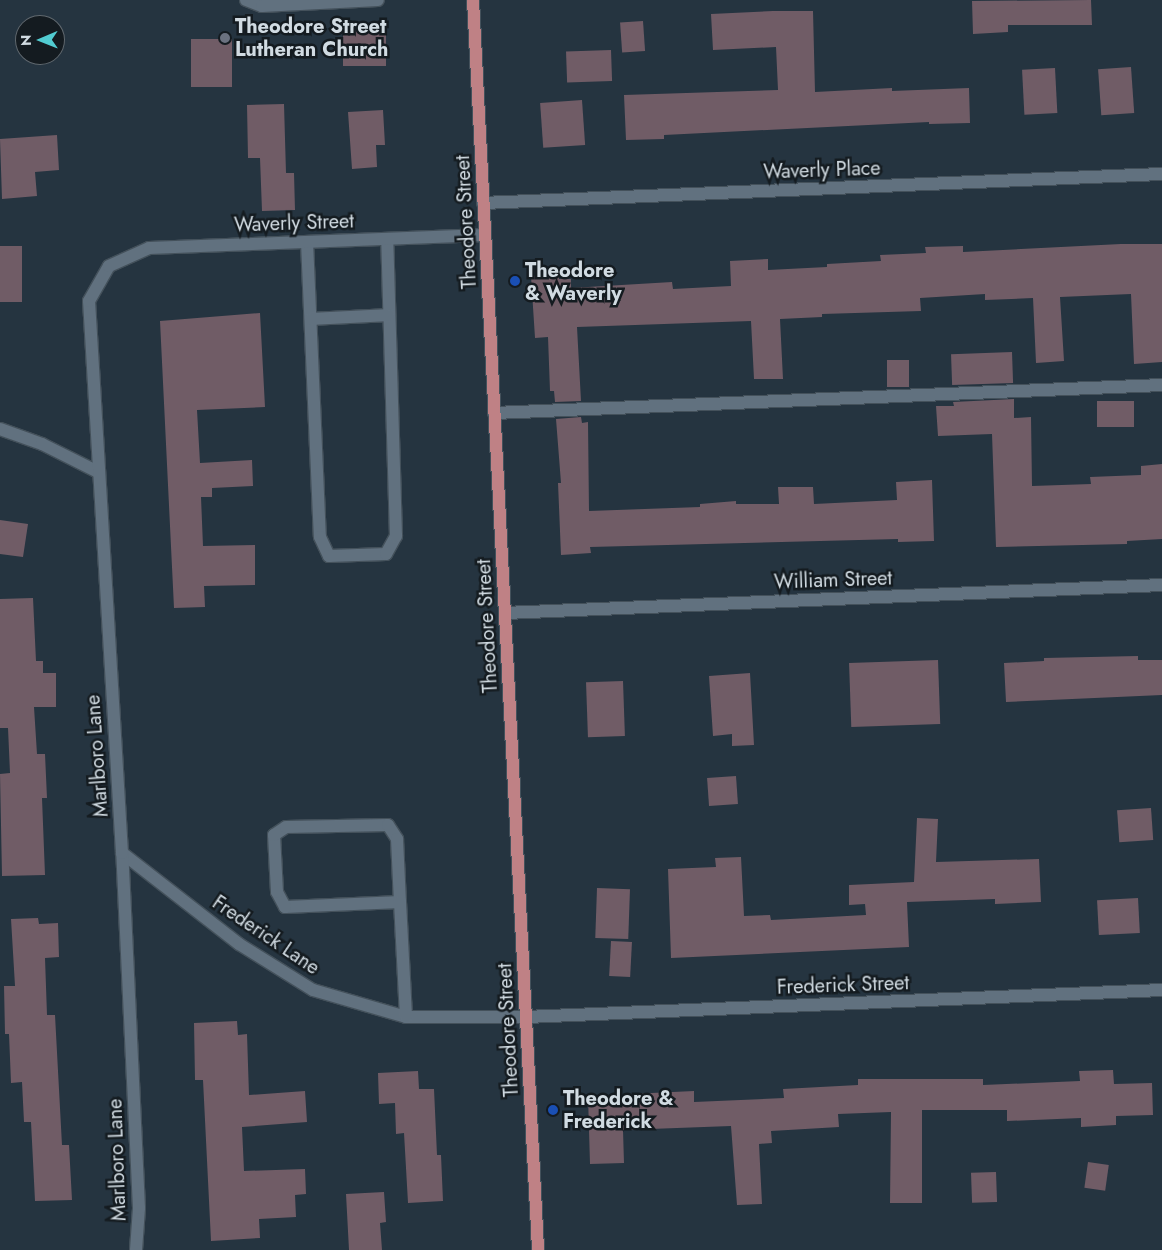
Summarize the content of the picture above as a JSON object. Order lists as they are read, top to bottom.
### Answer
{
  "streets": {
    "main road": ["Theodore Street"],
    "street": [
      "Waverly Place",
      "Waverly Street",
      "William Street",
      "Marlboro Lane",
      "Frederick Lane",
      "Frederick Street"
    ]
  },
  "crossings": [
    ["Waverly Place", "Theodore Street"],
    ["Theodore Street", "Waverly Street"],
    ["Theodore Street", "William Street"],
    ["Theodore Street", "Frederick Lane"],
    ["Theodore Street", "Frederick Street"],
    ["Waverly Street", "Marlboro Lane"],
    ["Marlboro Lane", "Frederick Lane"],
    ["Frederick Lane", "Frederick Street"]
  ],
  "places": ["Theodore Street Lutheran Church", "Theodore & Waverly", "Theodore & Frederick"],
  "north": "left"
}
